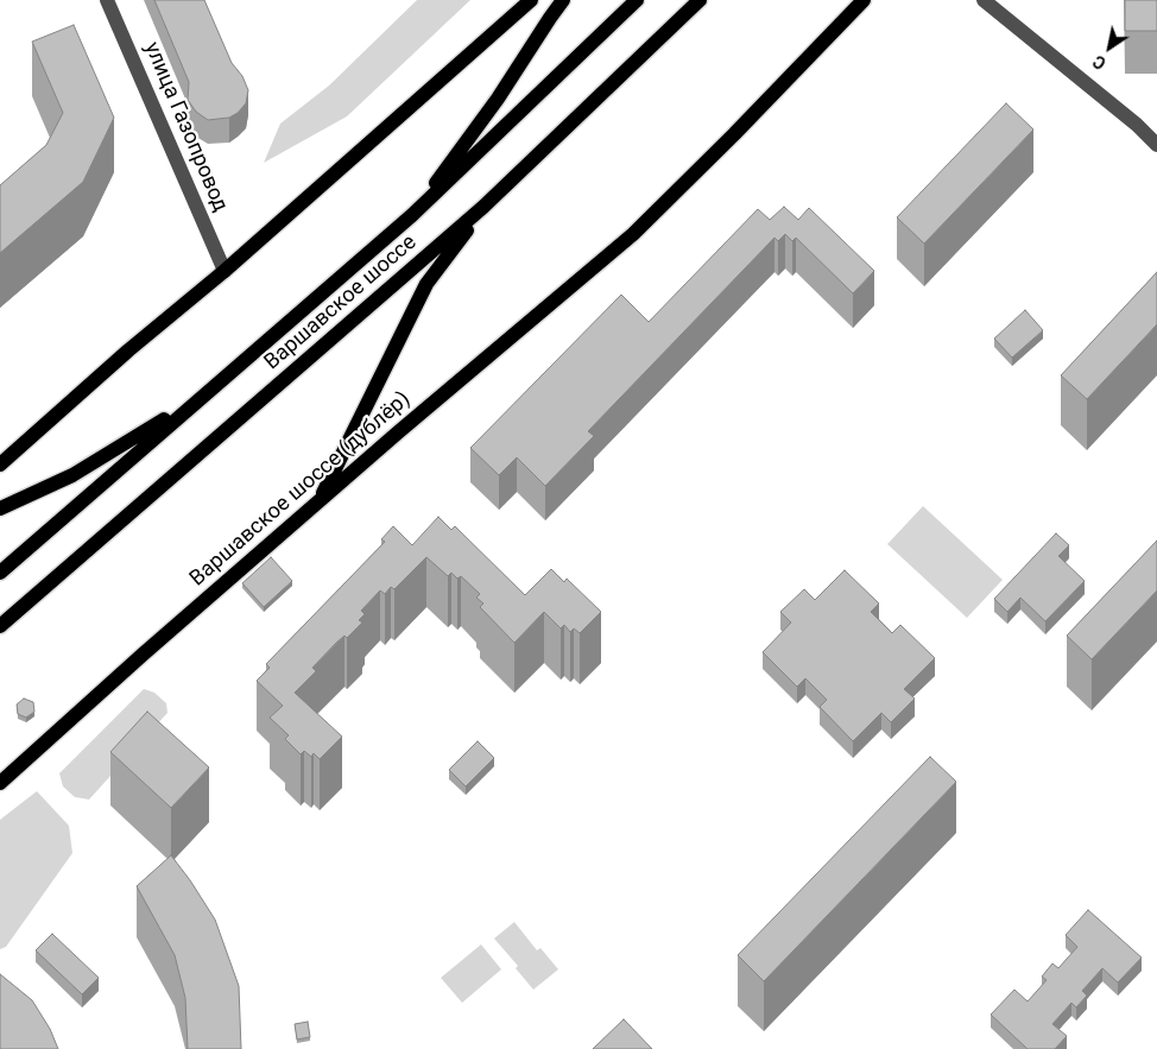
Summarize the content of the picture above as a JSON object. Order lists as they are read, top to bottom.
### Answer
{
  "streets": {
    "main road": ["Варшавское шоссе", "Варшавское шоссе (дублёр)"],
    "street": ["улица Газопровод"]
  },
  "north": "bottom left"
}
